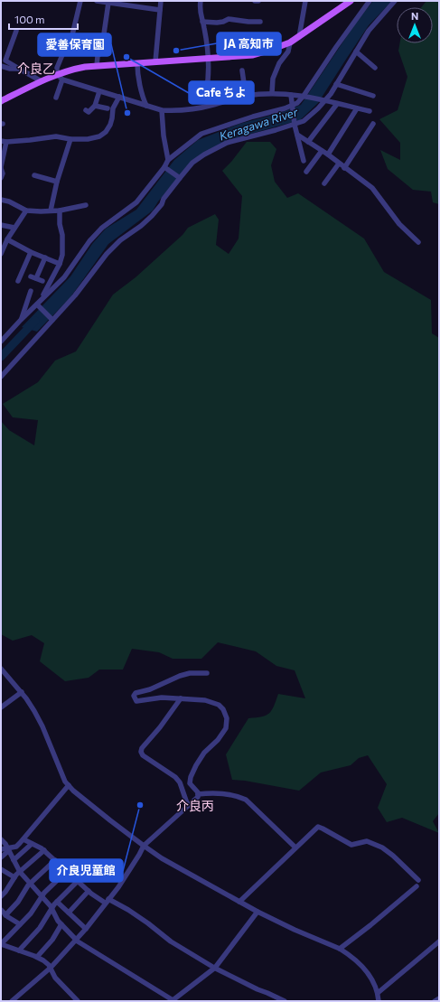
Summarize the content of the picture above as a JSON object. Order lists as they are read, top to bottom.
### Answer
{
  "districts": ["介良乙", "介良丙"],
  "water": ["Keragawa River"],
  "places": [
    "JA 高知市",
    "Cafe ちよ",
    "愛善保育園",
    "介良児童館"
  ],
  "scale_bar": "100 m",
  "north": "top"
}
